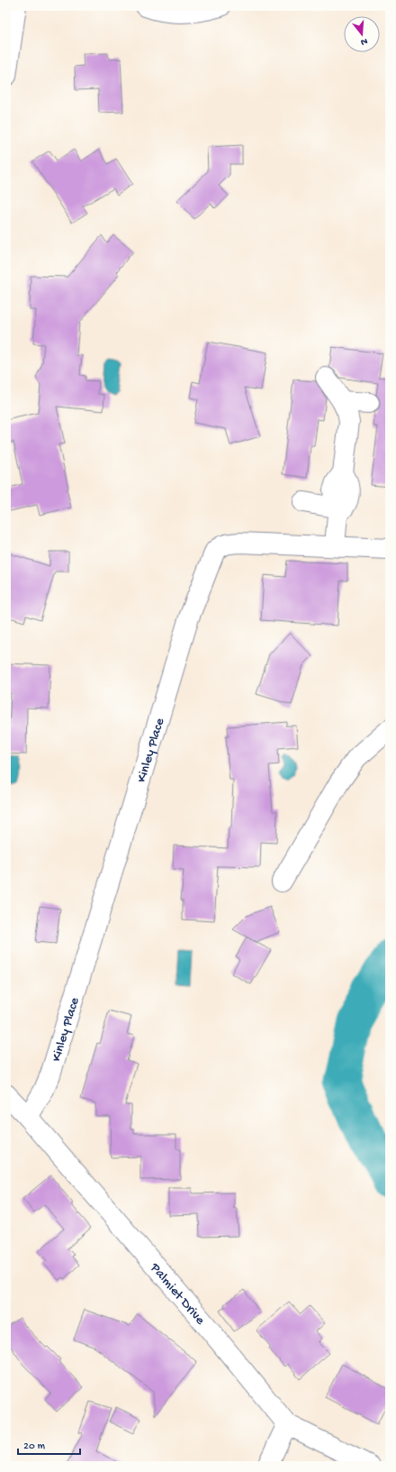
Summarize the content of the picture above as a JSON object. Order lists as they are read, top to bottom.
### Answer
{
  "streets": {
    "street": ["Kinley Place", "Palmiet Drive"]
  },
  "crossings": [
    ["Kinley Place", "Palmiet Drive"]
  ],
  "scale_bar": "20 m",
  "north": "bottom"
}
